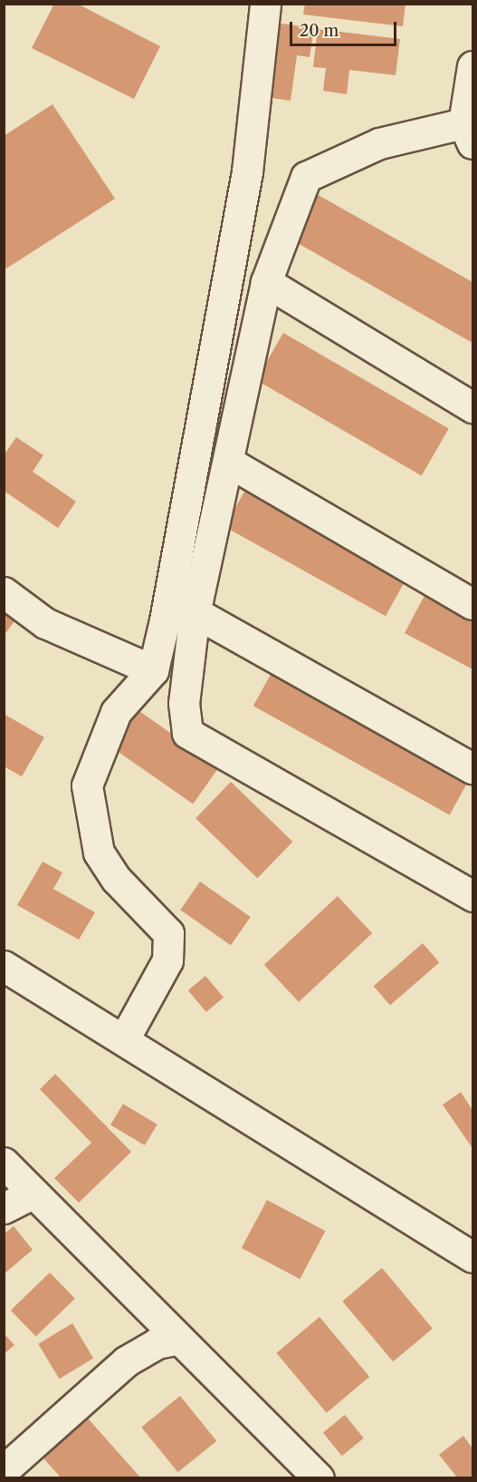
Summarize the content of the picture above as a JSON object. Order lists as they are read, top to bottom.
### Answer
{
  "scale_bar": "20 m"
}
